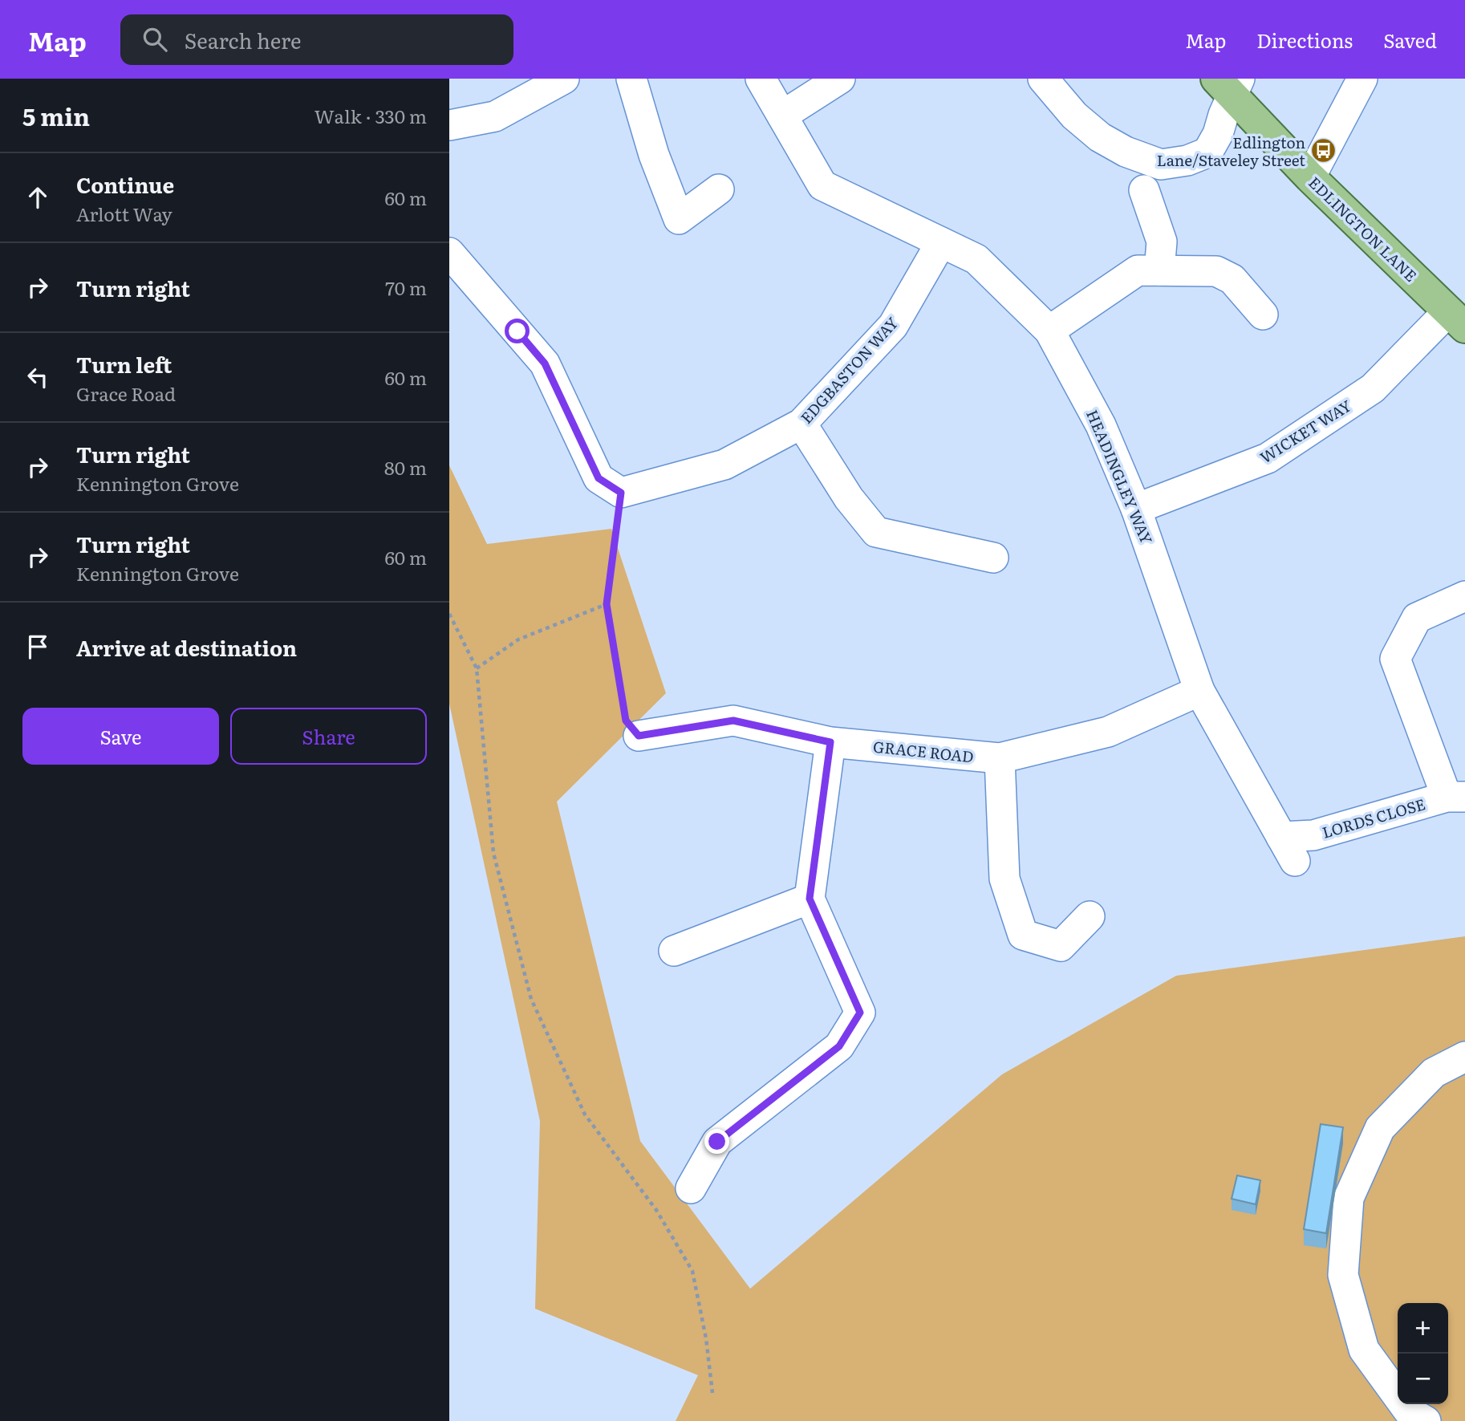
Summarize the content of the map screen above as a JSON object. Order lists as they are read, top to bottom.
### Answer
{
  "streets": {
    "main road": ["EDLINGTON LANE"],
    "street": [
      "EDGBASTON WAY",
      "WICKET WAY",
      "HEADINGLEY WAY",
      "GRACE ROAD",
      "LORDS CLOSE"
    ]
  },
  "crossings": [
    ["EDLINGTON LANE", "WICKET WAY"],
    ["EDGBASTON WAY", "HEADINGLEY WAY"],
    ["WICKET WAY", "HEADINGLEY WAY"],
    ["HEADINGLEY WAY", "GRACE ROAD"],
    ["HEADINGLEY WAY", "LORDS CLOSE"]
  ],
  "places": {
    "bus stop": ["Edlington Lane/Staveley Street"]
  },
  "page": {
    "header": "Map",
    "search": "Search here",
    "nav": ["Map", "Directions", "Saved"],
    "heading": ["5 min", "Walk · 330 m"],
    "list": [
      ["Continue", "Arlott Way", "60 m"],
      ["Turn right", "70 m"],
      ["Turn left", "Grace Road", "60 m"],
      ["Turn right", "Kennington Grove", "80 m"],
      ["Turn right", "Kennington Grove", "60 m"],
      "Arrive at destination"
    ],
    "buttons": ["Save", "Share"],
    "map_buttons": ["+", "−"]
  }
}
